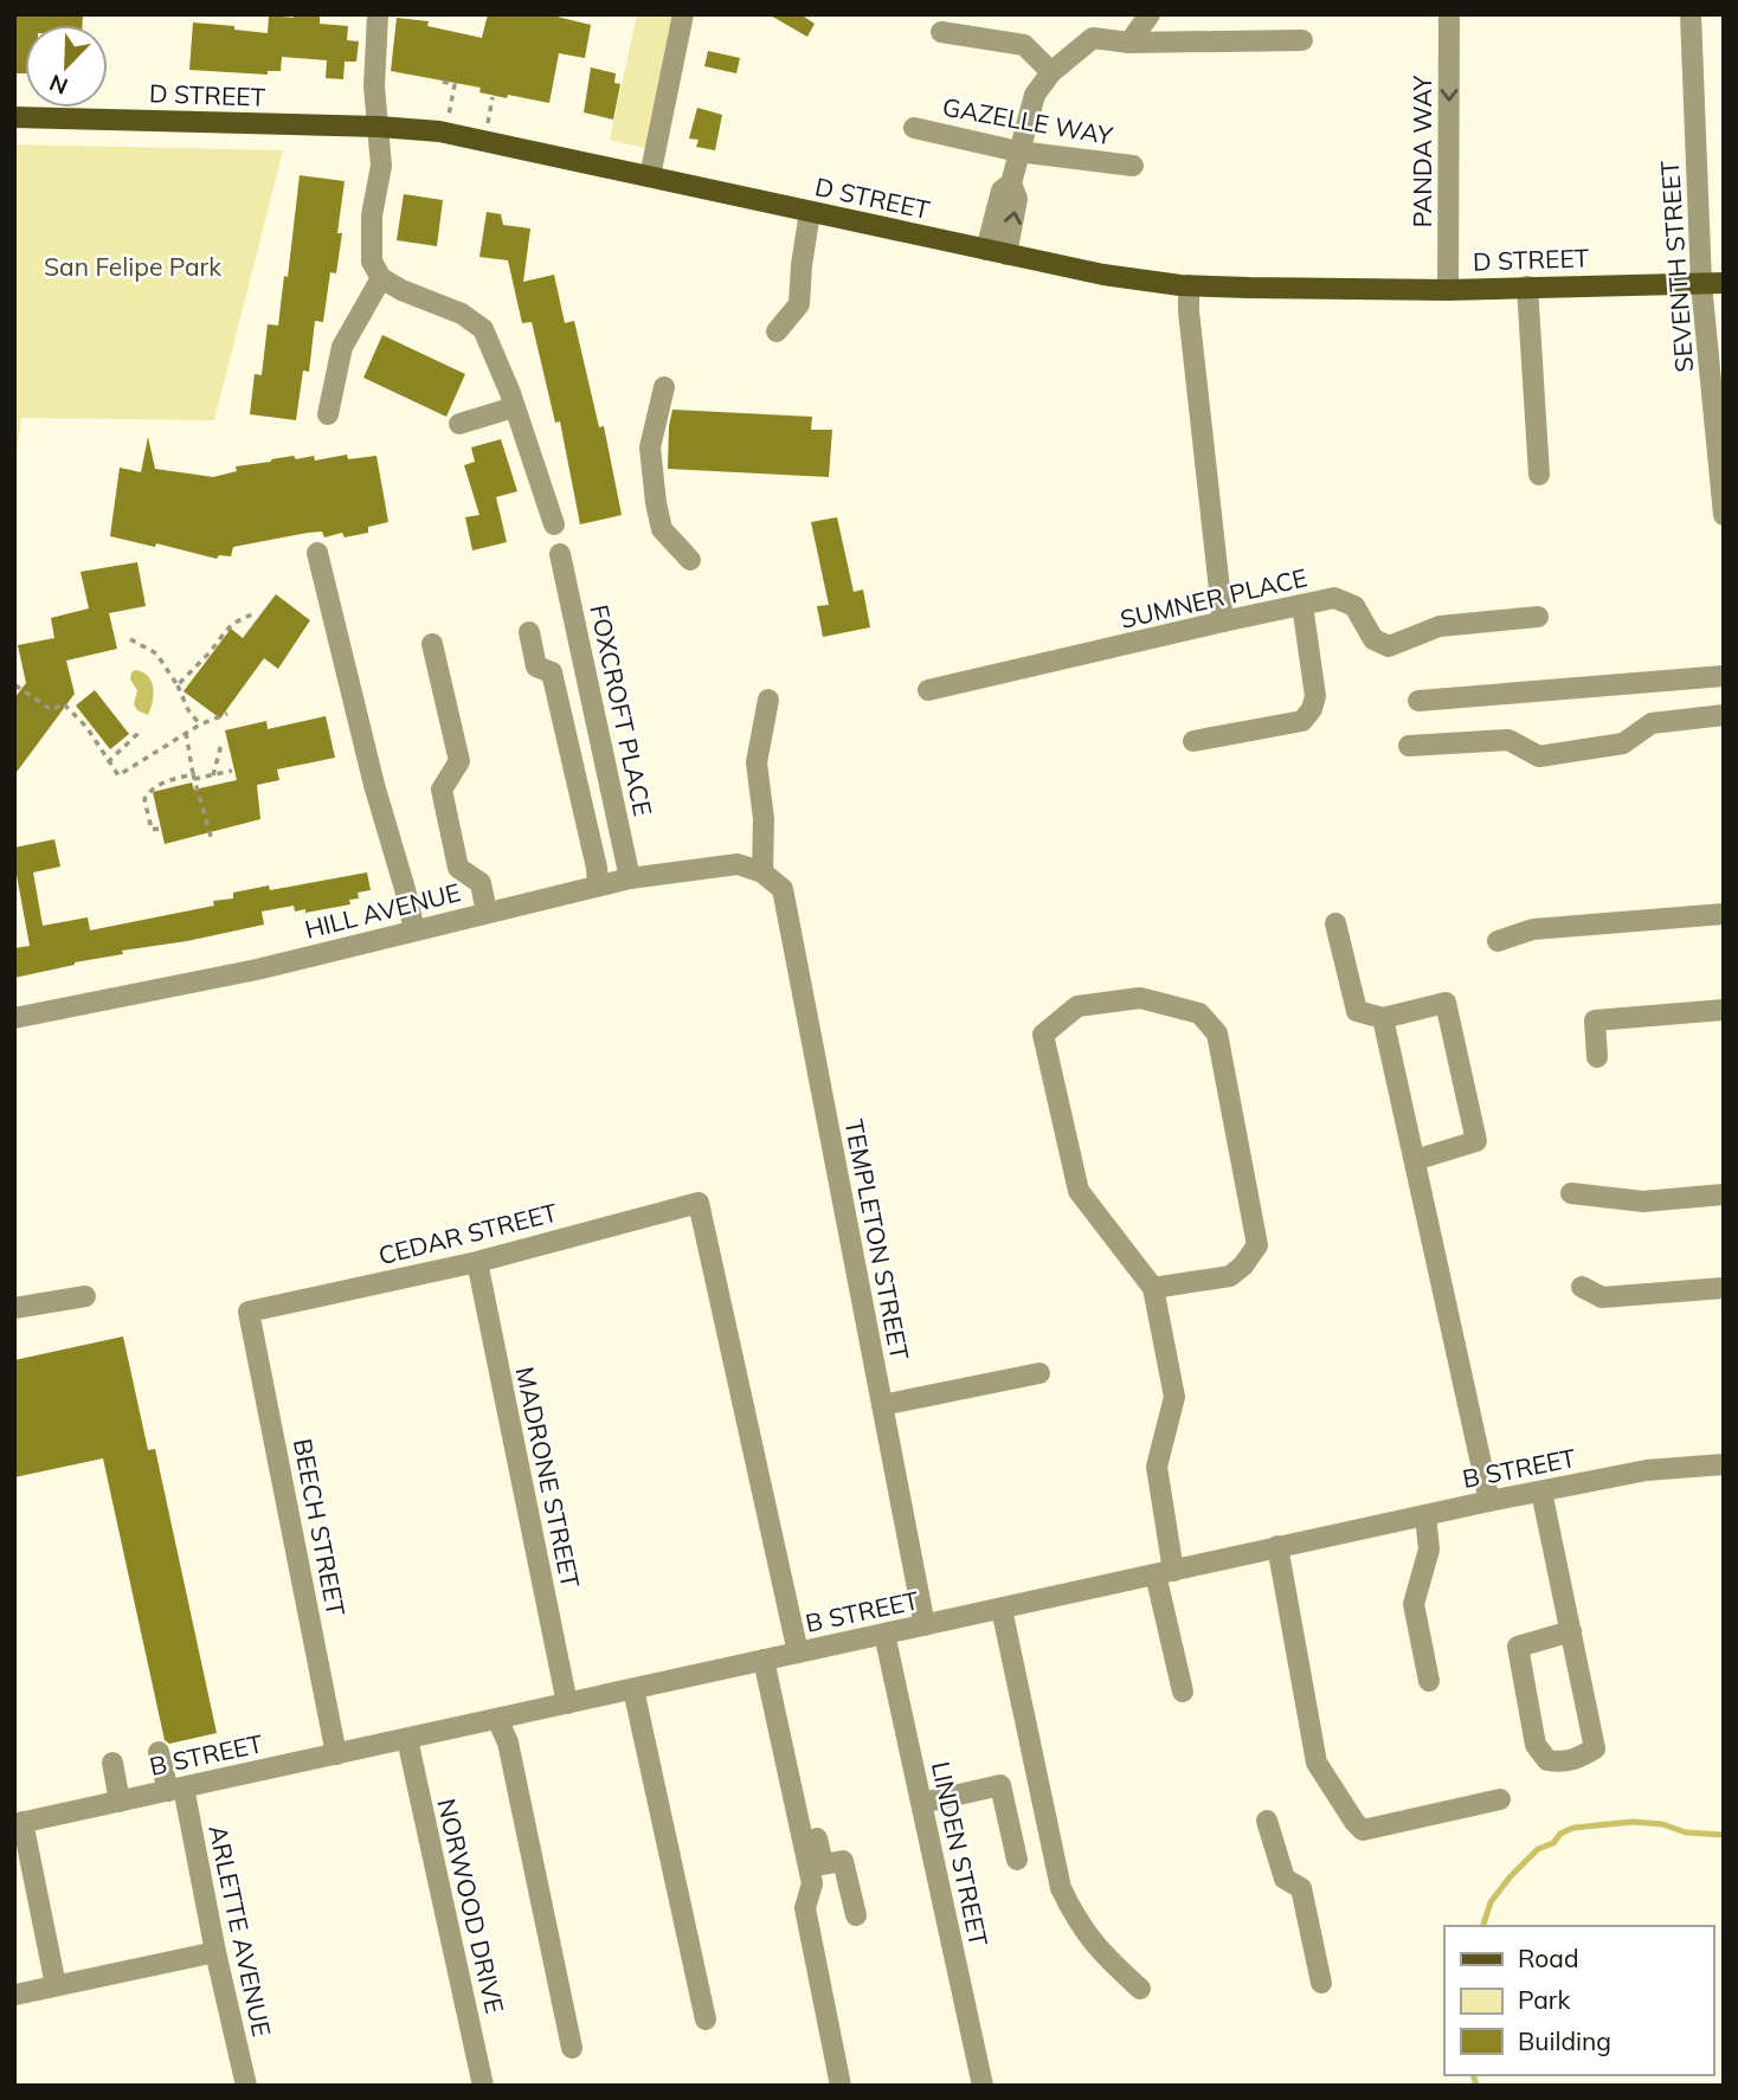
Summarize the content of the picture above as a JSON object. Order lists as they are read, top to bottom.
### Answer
{
  "streets": {
    "main road": ["D STREET"],
    "street": [
      "GAZELLE WAY",
      "PANDA WAY",
      "SEVENTH STREET",
      "SUMNER PLACE",
      "FOXCROFT PLACE",
      "HILL AVENUE",
      "CEDAR STREET",
      "TEMPLETON STREET",
      "B STREET",
      "MADRONE STREET",
      "BEECH STREET",
      "LINDEN STREET",
      "NORWOOD DRIVE",
      "ARLETTE AVENUE"
    ]
  },
  "crossings": [
    ["D STREET", "PANDA WAY"],
    ["D STREET", "SEVENTH STREET"],
    ["FOXCROFT PLACE", "HILL AVENUE"],
    ["HILL AVENUE", "TEMPLETON STREET"],
    ["CEDAR STREET", "B STREET"],
    ["CEDAR STREET", "MADRONE STREET"],
    ["CEDAR STREET", "BEECH STREET"],
    ["TEMPLETON STREET", "B STREET"],
    ["B STREET", "MADRONE STREET"],
    ["B STREET", "BEECH STREET"],
    ["B STREET", "LINDEN STREET"],
    ["B STREET", "NORWOOD DRIVE"],
    ["B STREET", "ARLETTE AVENUE"]
  ],
  "one_way": ["PANDA WAY"],
  "parks": ["San Felipe Park"],
  "legend": ["Road", "Park", "Building"],
  "north": "bottom left"
}
